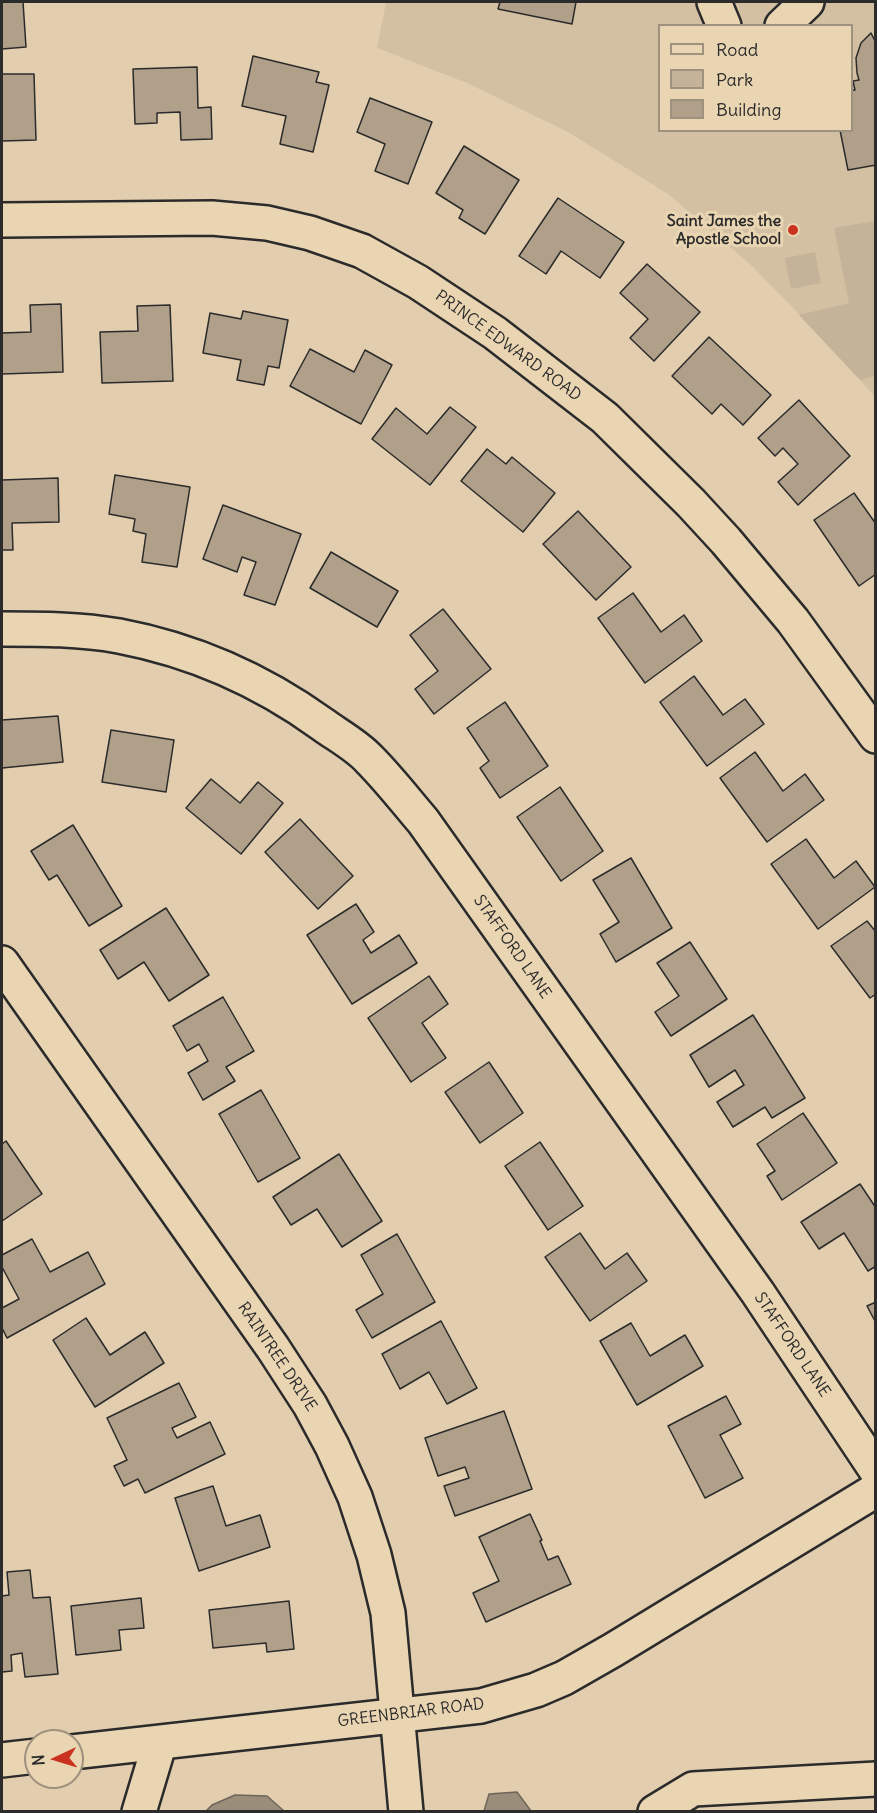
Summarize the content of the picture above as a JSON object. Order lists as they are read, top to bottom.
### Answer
{
  "streets": {
    "street": [
      "PRINCE EDWARD ROAD",
      "STAFFORD LANE",
      "RAINTREE DRIVE",
      "GREENBRIAR ROAD"
    ]
  },
  "crossings": [
    ["RAINTREE DRIVE", "GREENBRIAR ROAD"]
  ],
  "places": ["Saint James the Apostle School"],
  "legend": ["Road", "Park", "Building"],
  "north": "left"
}
